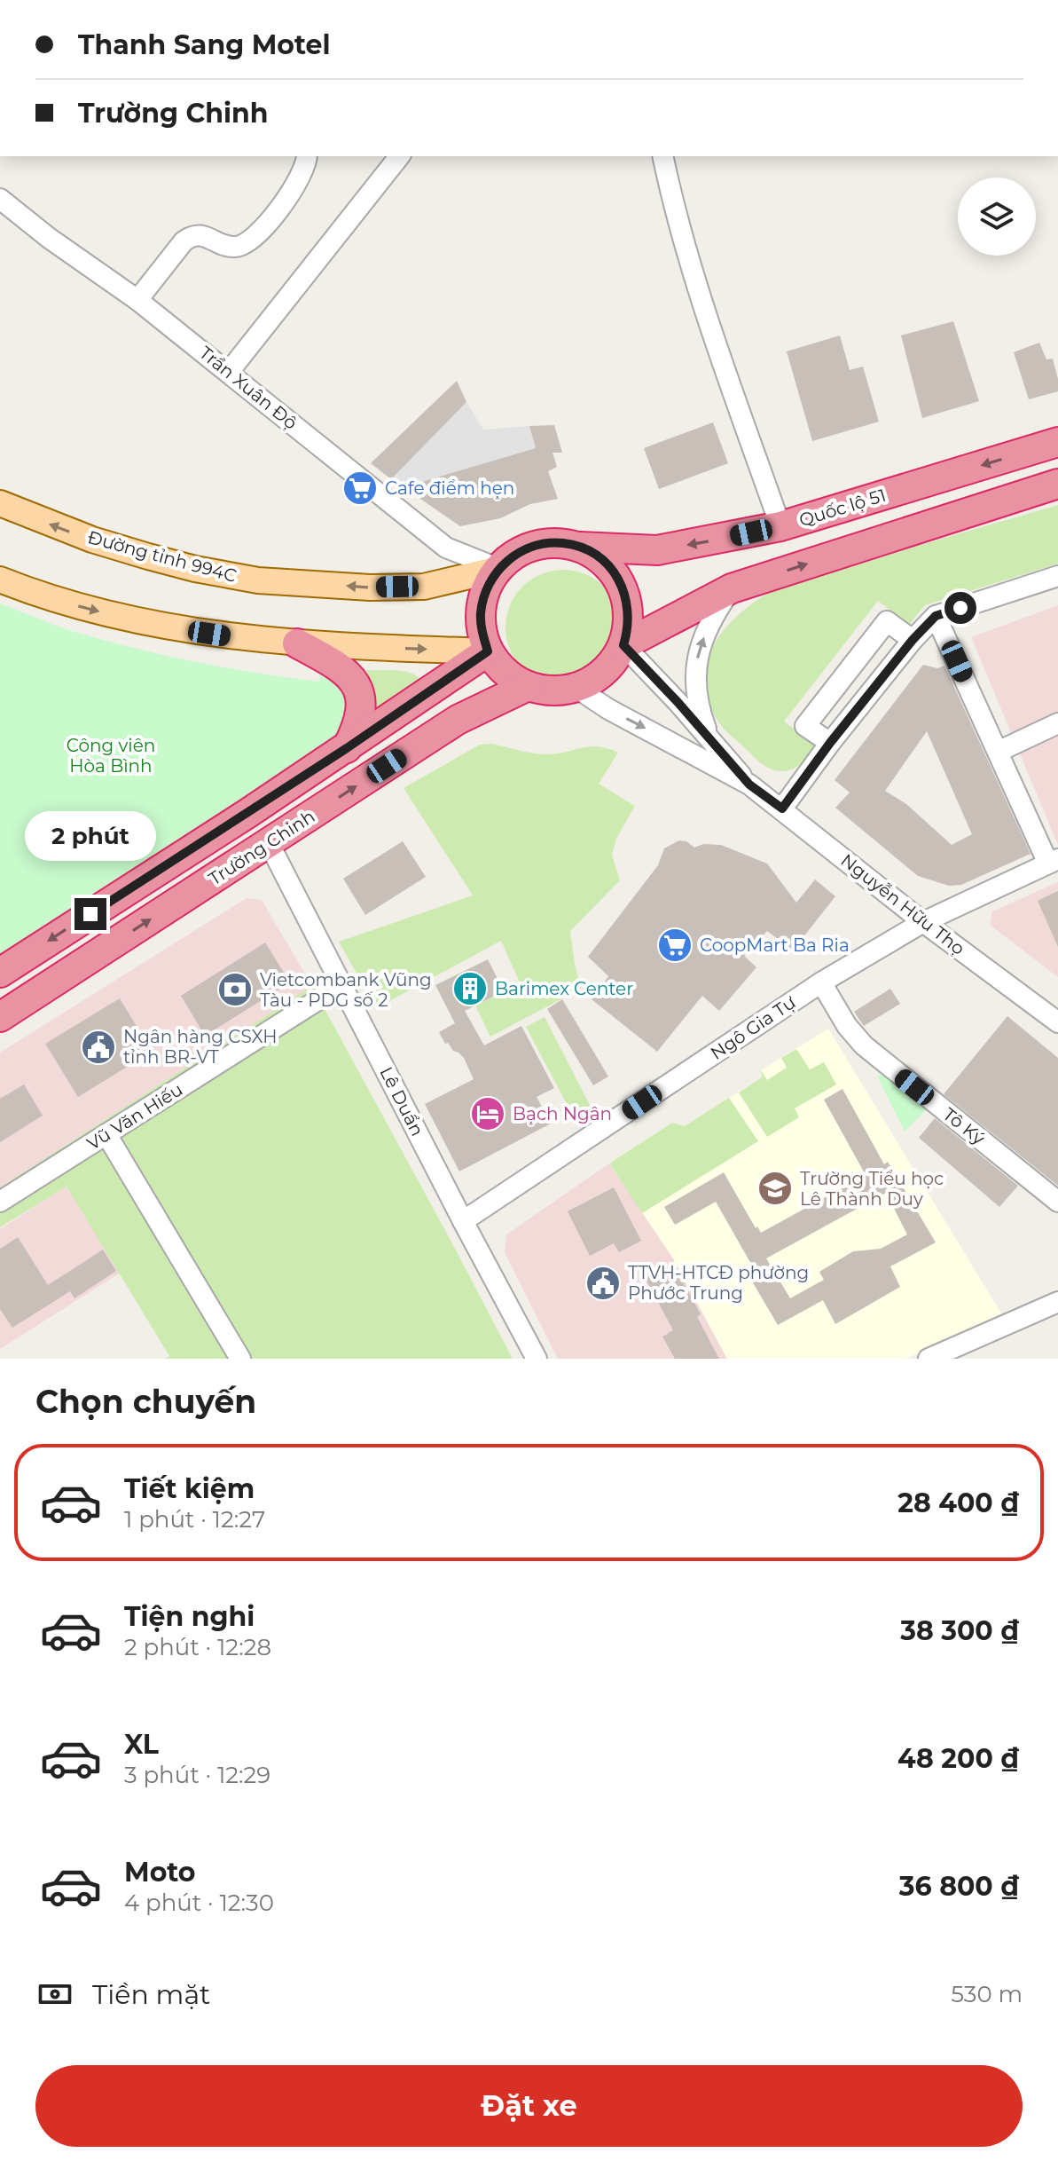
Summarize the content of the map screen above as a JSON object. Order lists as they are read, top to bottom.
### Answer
{
  "streets": {
    "highway": ["Quốc lộ 51", "Trường Chinh"],
    "main road": ["Đường tỉnh 994C"],
    "street": [
      "Trần Xuân Độ",
      "Nguyễn Hữu Thọ",
      "Ngô Gia Tự",
      "Lê Duẩn",
      "Vũ Văn Hiếu",
      "Tô Ký"
    ]
  },
  "crossings": [
    ["Trần Xuân Độ", "Quốc lộ 51"],
    ["Trần Xuân Độ", "Đường tỉnh 994C"],
    ["Trần Xuân Độ", "Trường Chinh"],
    ["Trần Xuân Độ", "Nguyễn Hữu Thọ"],
    ["Quốc lộ 51", "Đường tỉnh 994C"],
    ["Quốc lộ 51", "Trường Chinh"],
    ["Quốc lộ 51", "Nguyễn Hữu Thọ"],
    ["Đường tỉnh 994C", "Trường Chinh"],
    ["Đường tỉnh 994C", "Nguyễn Hữu Thọ"],
    ["Trường Chinh", "Nguyễn Hữu Thọ"],
    ["Trường Chinh", "Lê Duẩn"],
    ["Nguyễn Hữu Thọ", "Ngô Gia Tự"],
    ["Ngô Gia Tự", "Lê Duẩn"],
    ["Ngô Gia Tự", "Tô Ký"],
    ["Lê Duẩn", "Vũ Văn Hiếu"]
  ],
  "parks": ["Công viên Hòa Bình"],
  "places": {
    "supermarket": ["Cafe điểm hẹn", "CoopMart Ba Ria"],
    "building": ["Barimex Center"],
    "bank": ["Vietcombank Vũng Tàu - PDG số 2"],
    "public building": ["Ngân hàng CSXH tỉnh BR-VT", "TTVH-HTCĐ phường Phước Trung"],
    "hotel": ["Bạch Ngân"],
    "school or university": ["Trường Tiểu học Lê Thành Duy"]
  },
  "page": {
    "banner": ["Thanh Sang Motel", "Trường Chinh"],
    "bubble": "2 phút",
    "heading": "Chọn chuyến",
    "list": [
      {
        "name": "Tiết kiệm",
        "note": "1 phút · 12:27",
        "value": "28 400 ₫"
      },
      {
        "name": "Tiện nghi",
        "note": "2 phút · 12:28",
        "value": "38 300 ₫"
      },
      {
        "name": "XL",
        "note": "3 phút · 12:29",
        "value": "48 200 ₫"
      },
      {
        "name": "Moto",
        "note": "4 phút · 12:30",
        "value": "36 800 ₫"
      }
    ],
    "pay": ["Tiền mặt", "530 m"],
    "buttons": "Đặt xe"
  }
}
